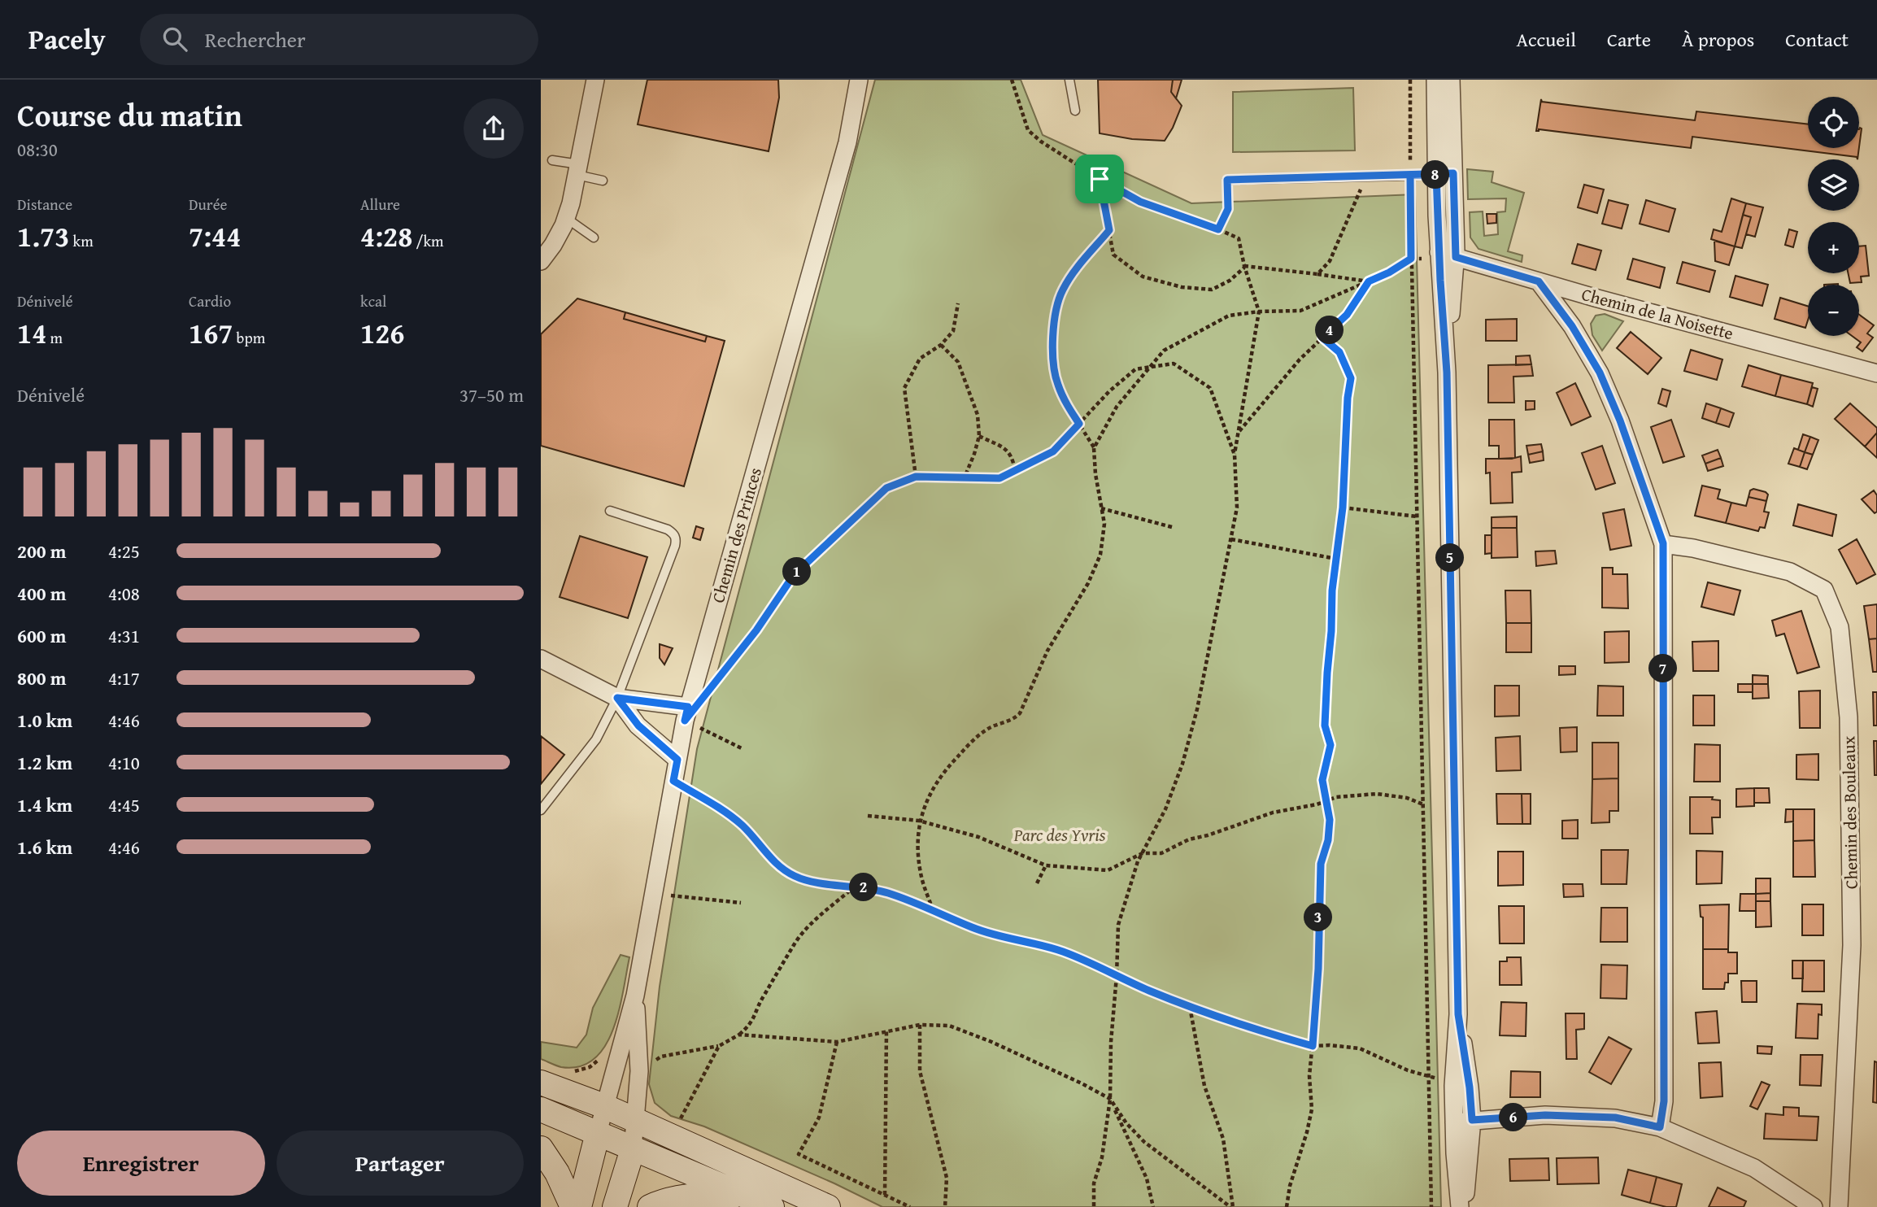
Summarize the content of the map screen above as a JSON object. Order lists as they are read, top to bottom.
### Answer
{
  "streets": {
    "street": ["Chemin de la Noisette", "Chemin des Princes", "Chemin des Bouleaux"]
  },
  "parks": ["Parc des Yvris"],
  "page": {
    "header": "Pacely",
    "search": "Rechercher",
    "nav": [
      "Accueil",
      "Carte",
      "À propos",
      "Contact"
    ],
    "heading": ["Course du matin", "08:30"],
    "map_buttons": ["+", "−"],
    "pins": [
      "8",
      "4",
      "5",
      "1",
      "7",
      "2",
      "3",
      "6"
    ],
    "stats": [
      ["Distance", "1.73 km"],
      ["Durée", "7:44"],
      ["Allure", "4:28 /km"],
      ["Dénivelé", "14 m"],
      ["Cardio", "167 bpm"],
      ["kcal", "126"]
    ],
    "chart": ["Dénivelé", "37–50 m"],
    "list": [
      {
        "name": "200 m",
        "note": "4:25"
      },
      {
        "name": "400 m",
        "note": "4:08"
      },
      {
        "name": "600 m",
        "note": "4:31"
      },
      {
        "name": "800 m",
        "note": "4:17"
      },
      {
        "name": "1.0 km",
        "note": "4:46"
      },
      {
        "name": "1.2 km",
        "note": "4:10"
      },
      {
        "name": "1.4 km",
        "note": "4:45"
      },
      {
        "name": "1.6 km",
        "note": "4:46"
      }
    ],
    "buttons": ["Enregistrer", "Partager"]
  }
}
